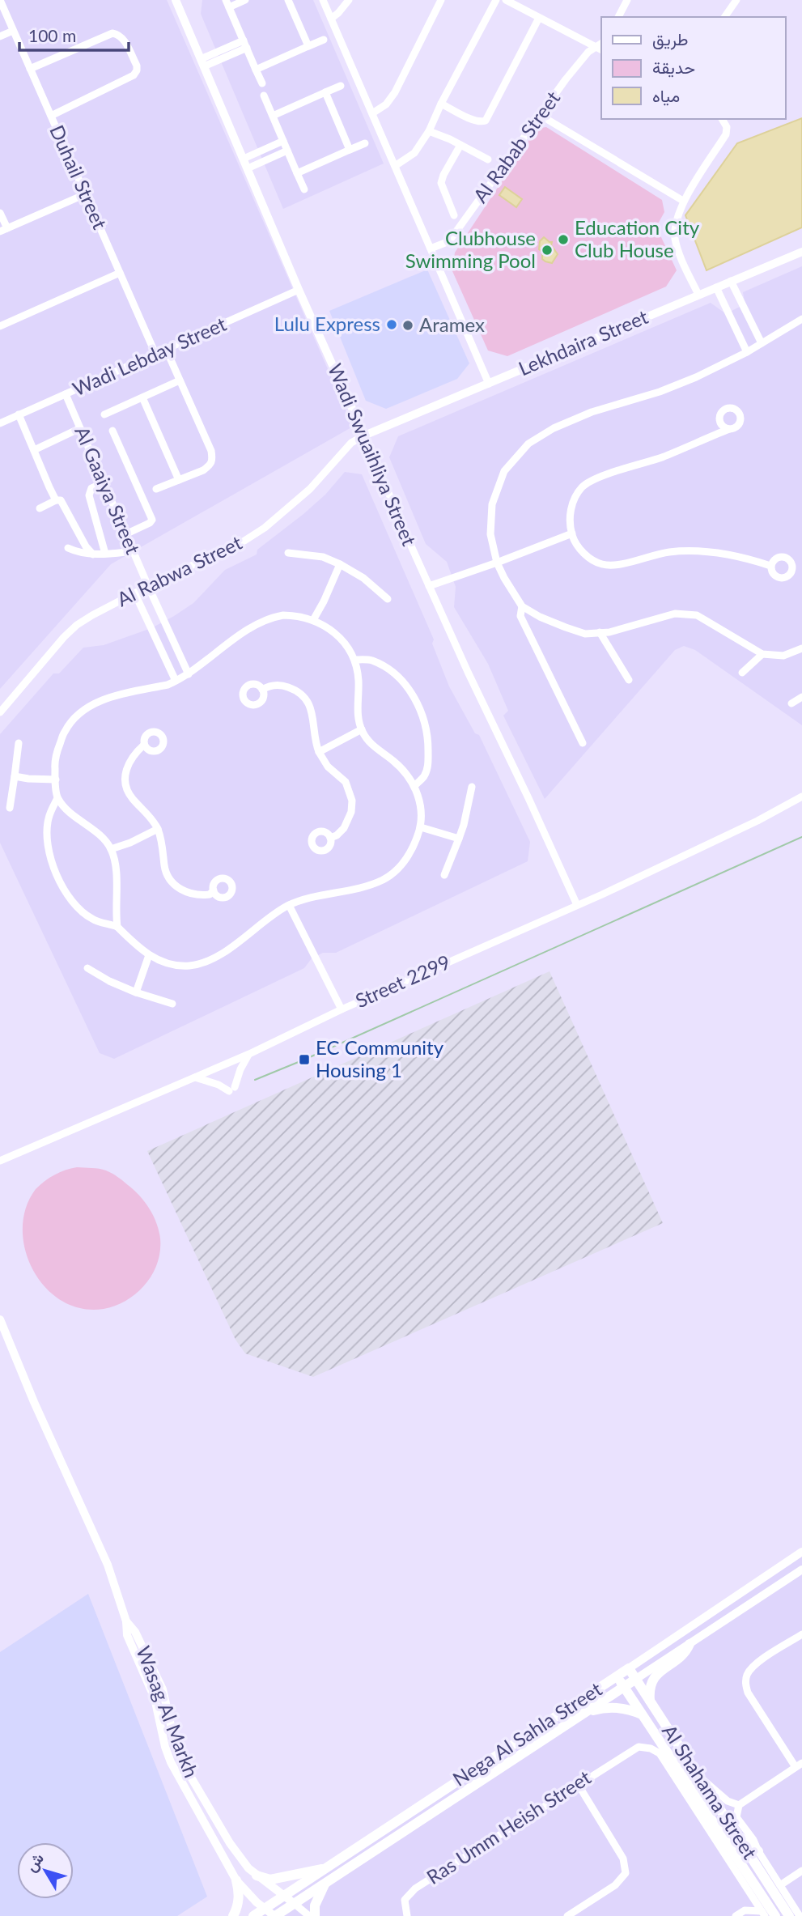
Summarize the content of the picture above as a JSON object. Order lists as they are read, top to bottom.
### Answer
{
  "streets": {
    "main road": ["Nega Al Sahla Street", "Al Shahama Street"],
    "street": [
      "Al Rabab Street",
      "Duhail Street",
      "Lekhdaira Street",
      "Wadi Lebday Street",
      "Wadi Swuaihliya Street",
      "Al Gaaiya Street",
      "Al Rabwa Street",
      "Street 2299",
      "Wasag Al Markh",
      "Ras Umm Heish Street"
    ]
  },
  "crossings": [
    ["Duhail Street", "Wadi Lebday Street"],
    ["Lekhdaira Street", "Wadi Swuaihliya Street"],
    ["Lekhdaira Street", "Al Rabwa Street"],
    ["Wadi Lebday Street", "Wadi Swuaihliya Street"],
    ["Wadi Lebday Street", "Al Gaaiya Street"],
    ["Wadi Swuaihliya Street", "Al Rabwa Street"],
    ["Wadi Swuaihliya Street", "Street 2299"],
    ["Al Gaaiya Street", "Al Rabwa Street"],
    ["Wasag Al Markh", "Nega Al Sahla Street"],
    ["Nega Al Sahla Street", "Al Shahama Street"],
    ["Al Shahama Street", "Ras Umm Heish Street"]
  ],
  "places": {
    "other": [
      "Education City Club House",
      "Clubhouse Swimming Pool",
      "Lulu Express",
      "Aramex"
    ],
    "transit": ["EC Community Housing 1"]
  },
  "legend": ["طريق", "حديقة", "مياه"],
  "scale_bar": "100 m",
  "north": "top left"
}
